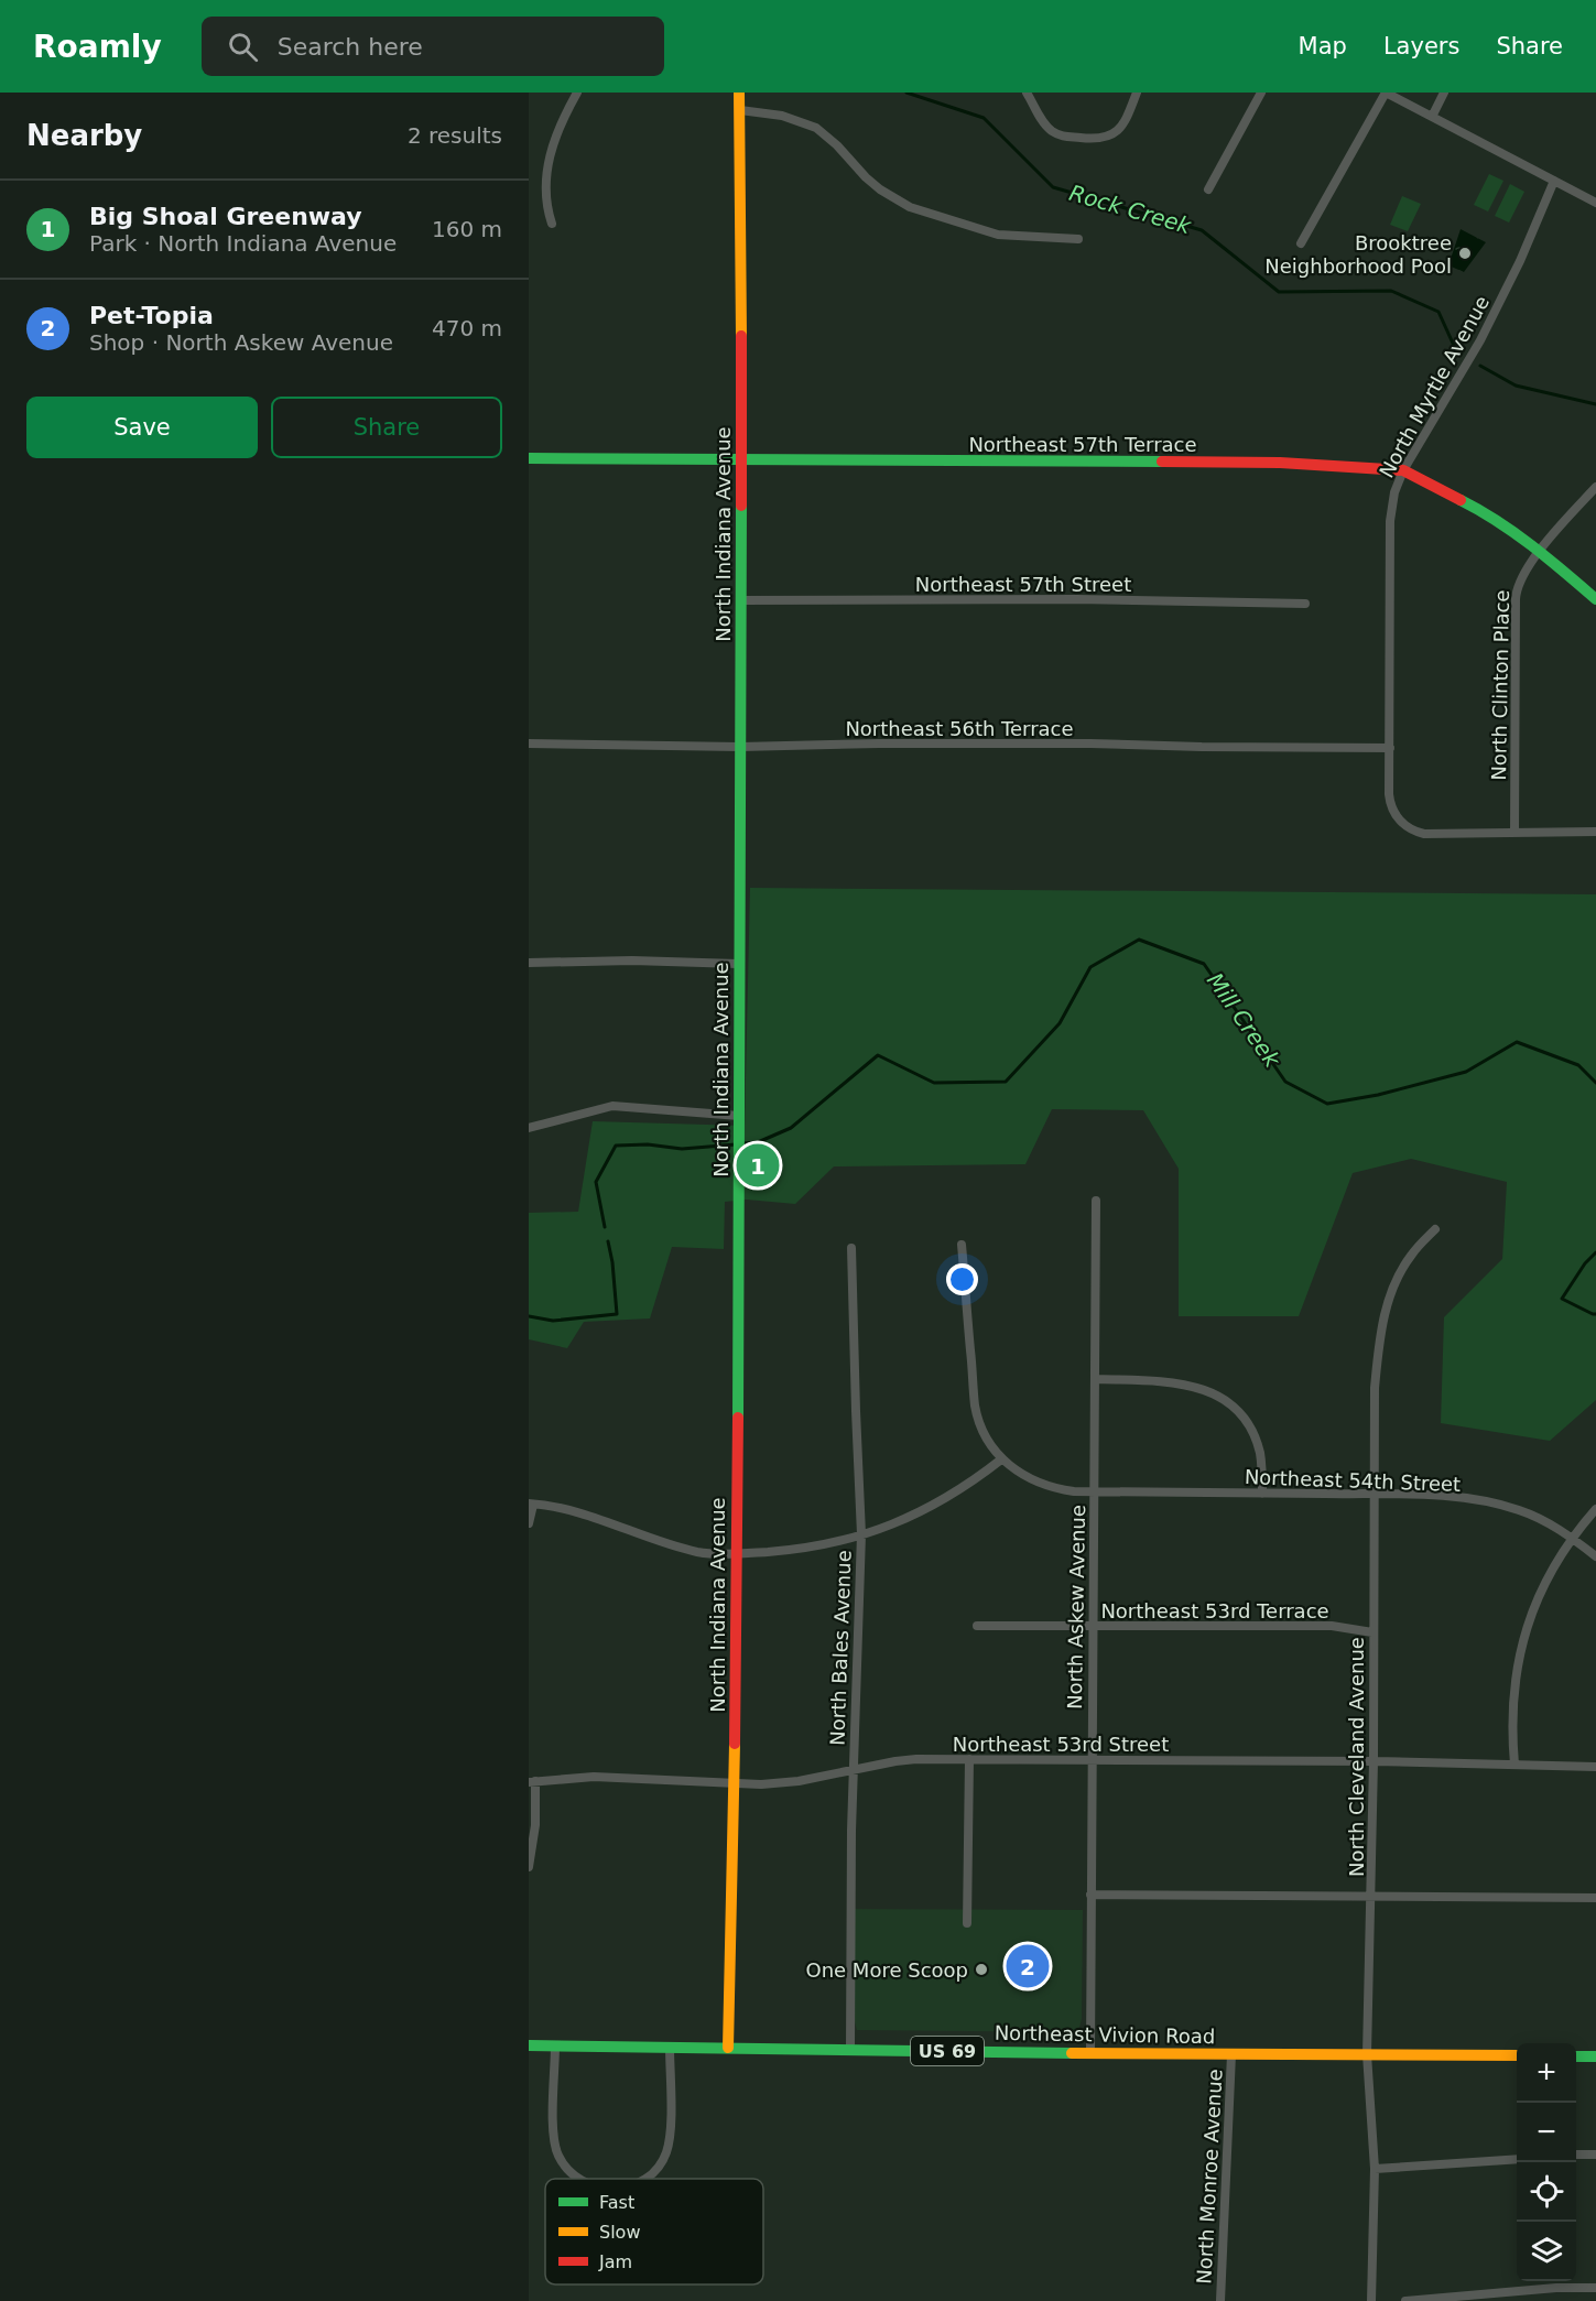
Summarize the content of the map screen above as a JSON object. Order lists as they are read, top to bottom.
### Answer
{
  "streets": {
    "street": [
      "North Myrtle Avenue",
      "Northeast 57th Terrace",
      "North Indiana Avenue",
      "Northeast 57th Street",
      "North Clinton Place",
      "Northeast 56th Terrace",
      "Northeast 54th Street",
      "North Askew Avenue",
      "Northeast 53rd Terrace",
      "North Bales Avenue",
      "Northeast 53rd Street",
      "North Cleveland Avenue",
      "Northeast Vivion Road",
      "US 69",
      "North Monroe Avenue"
    ]
  },
  "crossings": [
    ["North Myrtle Avenue", "Northeast 57th Terrace"],
    ["North Myrtle Avenue", "North Clinton Place"],
    ["North Myrtle Avenue", "Northeast 56th Terrace"],
    ["Northeast 57th Terrace", "North Indiana Avenue"],
    ["Northeast 57th Terrace", "North Clinton Place"],
    ["North Indiana Avenue", "Northeast 57th Street"],
    ["North Indiana Avenue", "Northeast 56th Terrace"],
    ["North Indiana Avenue", "Northeast 53rd Street"],
    ["North Indiana Avenue", "Northeast Vivion Road"],
    ["Northeast 54th Street", "North Askew Avenue"],
    ["Northeast 54th Street", "North Cleveland Avenue"],
    ["North Askew Avenue", "Northeast 53rd Terrace"],
    ["North Askew Avenue", "Northeast 53rd Street"],
    ["North Askew Avenue", "Northeast Vivion Road"],
    ["Northeast 53rd Terrace", "North Cleveland Avenue"],
    ["North Bales Avenue", "Northeast 53rd Street"],
    ["North Bales Avenue", "Northeast Vivion Road"],
    ["Northeast 53rd Street", "North Cleveland Avenue"],
    ["North Cleveland Avenue", "Northeast Vivion Road"],
    ["Northeast Vivion Road", "North Monroe Avenue"]
  ],
  "water": ["Rock Creek", "Mill Creek"],
  "places": ["Brooktree Neighborhood Pool", "One More Scoop"],
  "legend": ["Fast", "Slow", "Jam"],
  "page": {
    "header": "Roamly",
    "search": "Search here",
    "nav": ["Map", "Layers", "Share"],
    "heading": ["Nearby", "2 results"],
    "list": [
      {
        "mark": "1",
        "name": "Big Shoal Greenway",
        "note": "Park · North Indiana Avenue",
        "value": "160 m"
      },
      {
        "mark": "2",
        "name": "Pet-Topia",
        "note": "Shop · North Askew Avenue",
        "value": "470 m"
      }
    ],
    "buttons": ["Save", "Share"],
    "pins": ["1", "2"],
    "map_buttons": ["+", "−"]
  }
}
